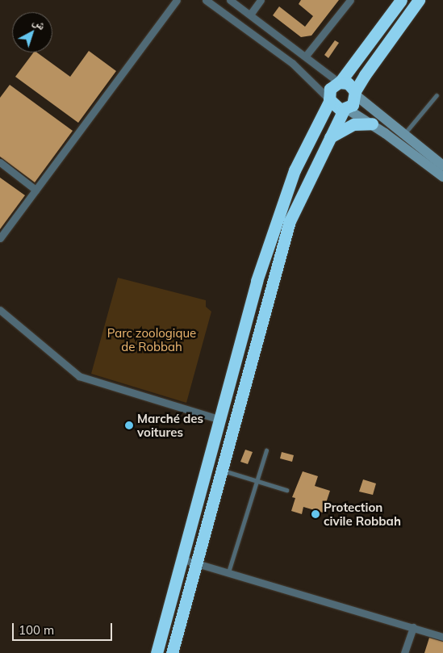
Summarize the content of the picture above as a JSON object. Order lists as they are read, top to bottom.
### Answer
{
  "parks": ["Parc zoologique de Robbah"],
  "places": ["Marché des voitures", "Protection civile Robbah"],
  "scale_bar": "100 m",
  "north": "top right"
}
